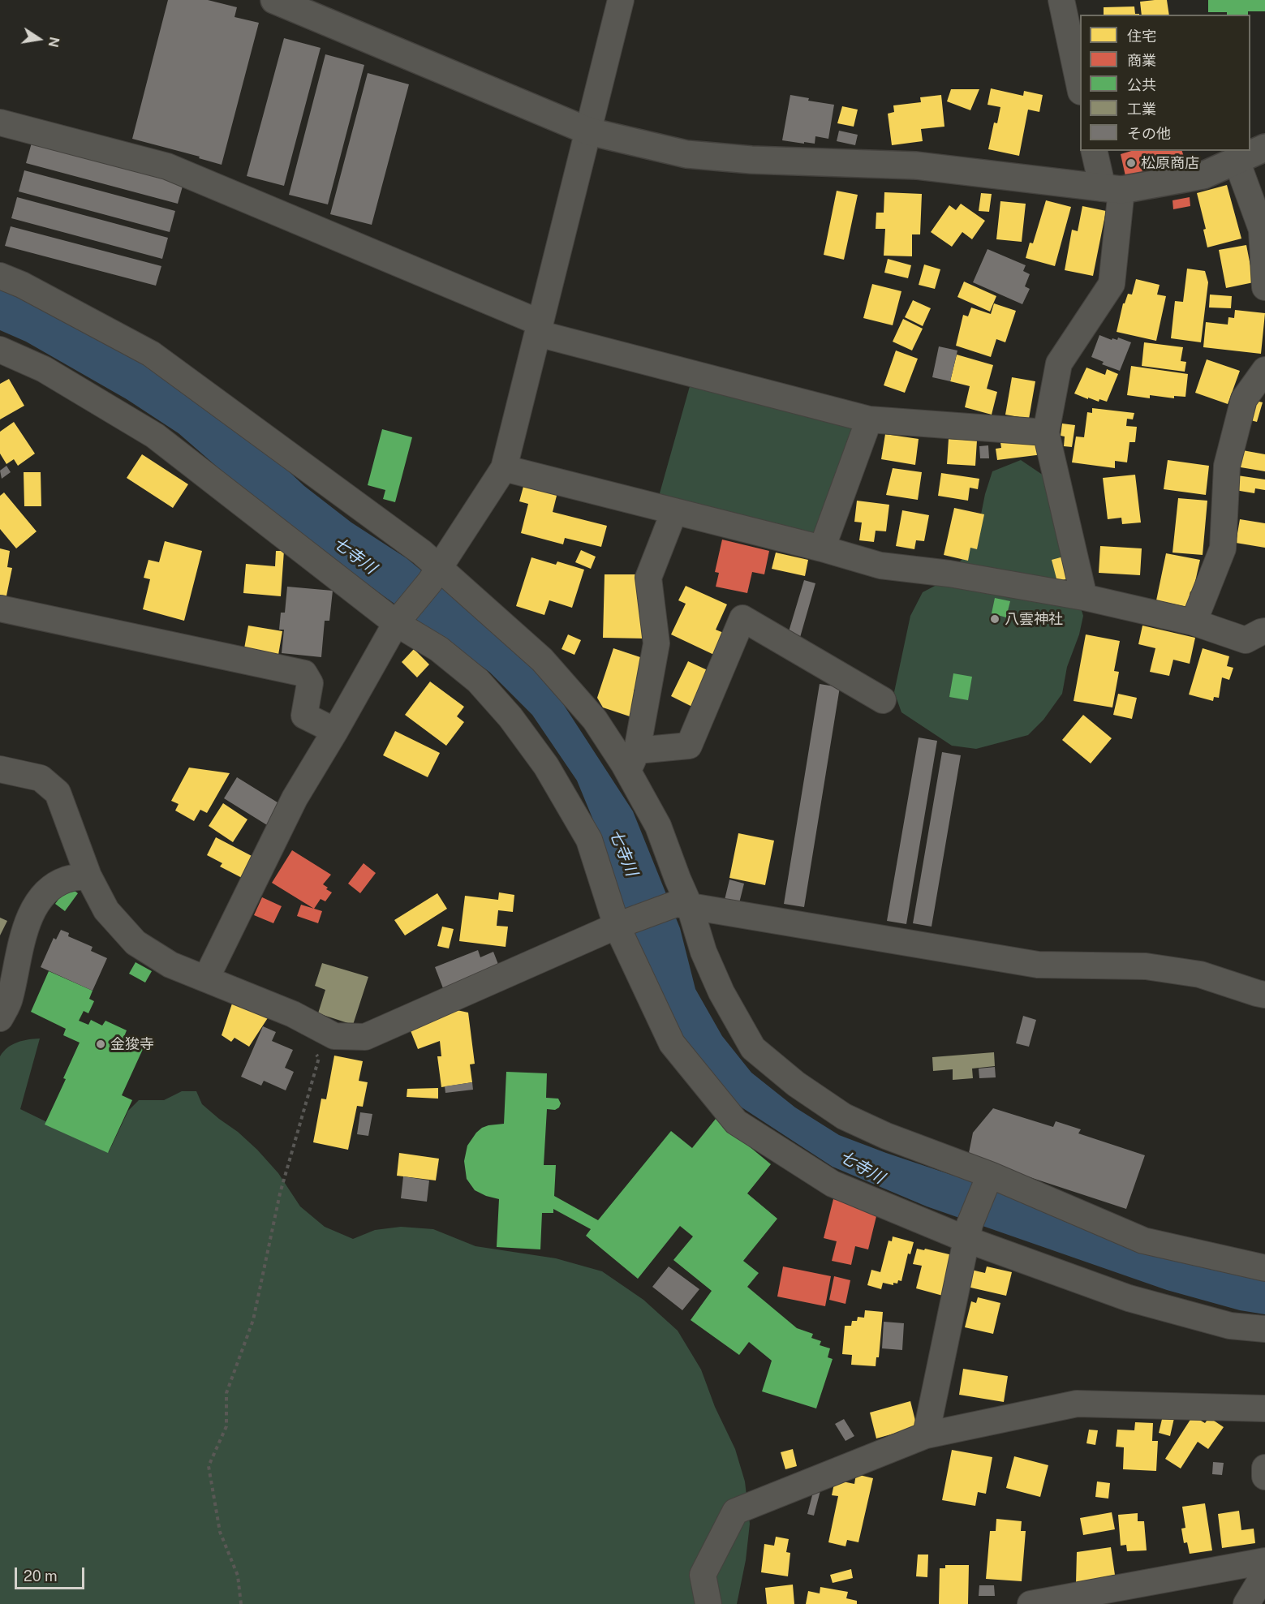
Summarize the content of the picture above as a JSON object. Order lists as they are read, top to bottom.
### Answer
{
  "water": ["七寺川"],
  "places": ["松原商店", "八雲神社", "金狻寺"],
  "legend": [
    "住宅",
    "商業",
    "公共",
    "工業",
    "その他"
  ],
  "scale_bar": "20 m",
  "north": "right"
}
